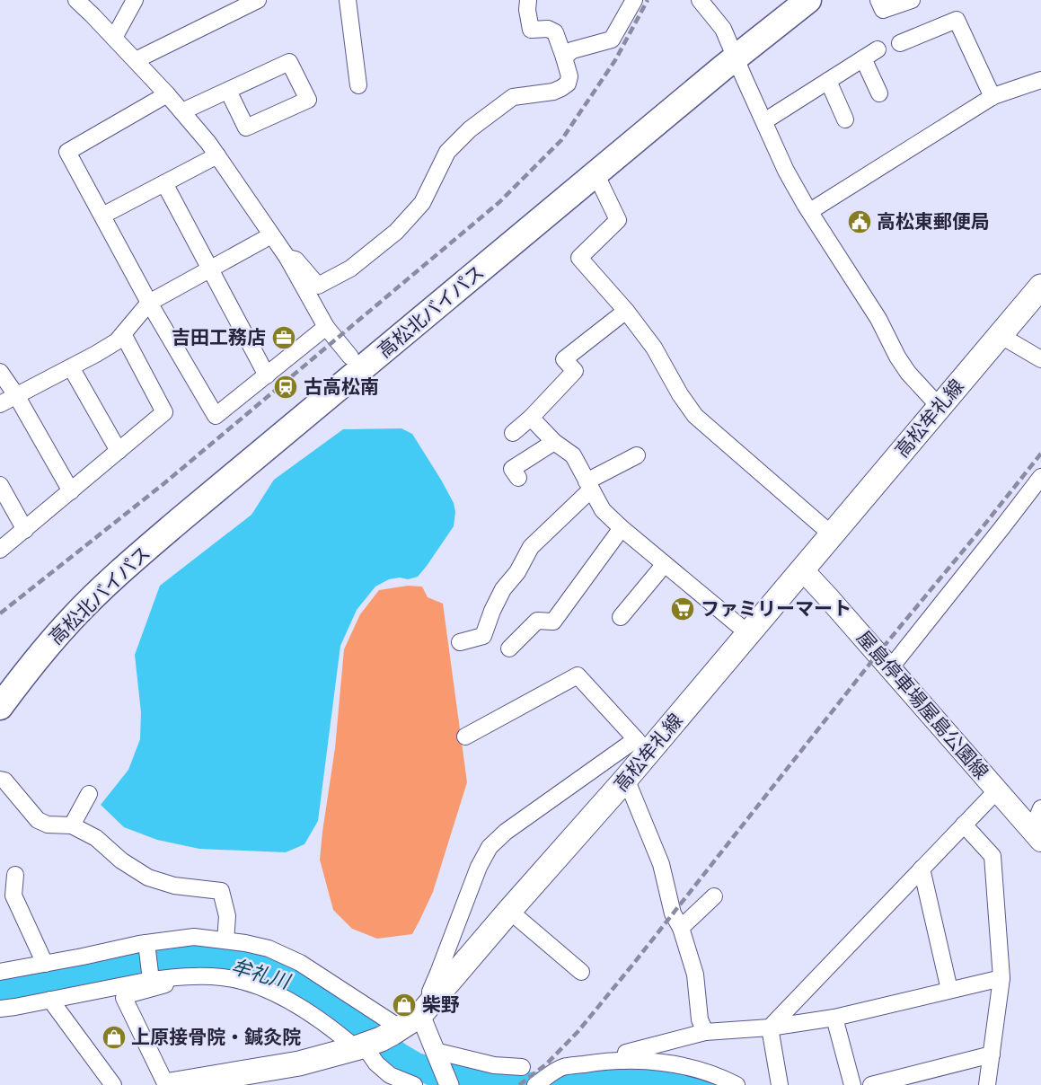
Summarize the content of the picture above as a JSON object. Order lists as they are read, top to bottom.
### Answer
{
  "streets": {
    "highway": ["高松北バイパス"],
    "main road": ["高松牟礼線", "屋島停車場屋島公園線"]
  },
  "crossings": [
    ["高松牟礼線", "屋島停車場屋島公園線"]
  ],
  "water": ["牟礼川"],
  "places": {
    "public building": ["高松東郵便局"],
    "office": ["吉田工務店"],
    "station": ["古高松南"],
    "supermarket": ["ファミリーマート"],
    "shop": ["柴野", "上原接骨院・鍼灸院"]
  }
}
